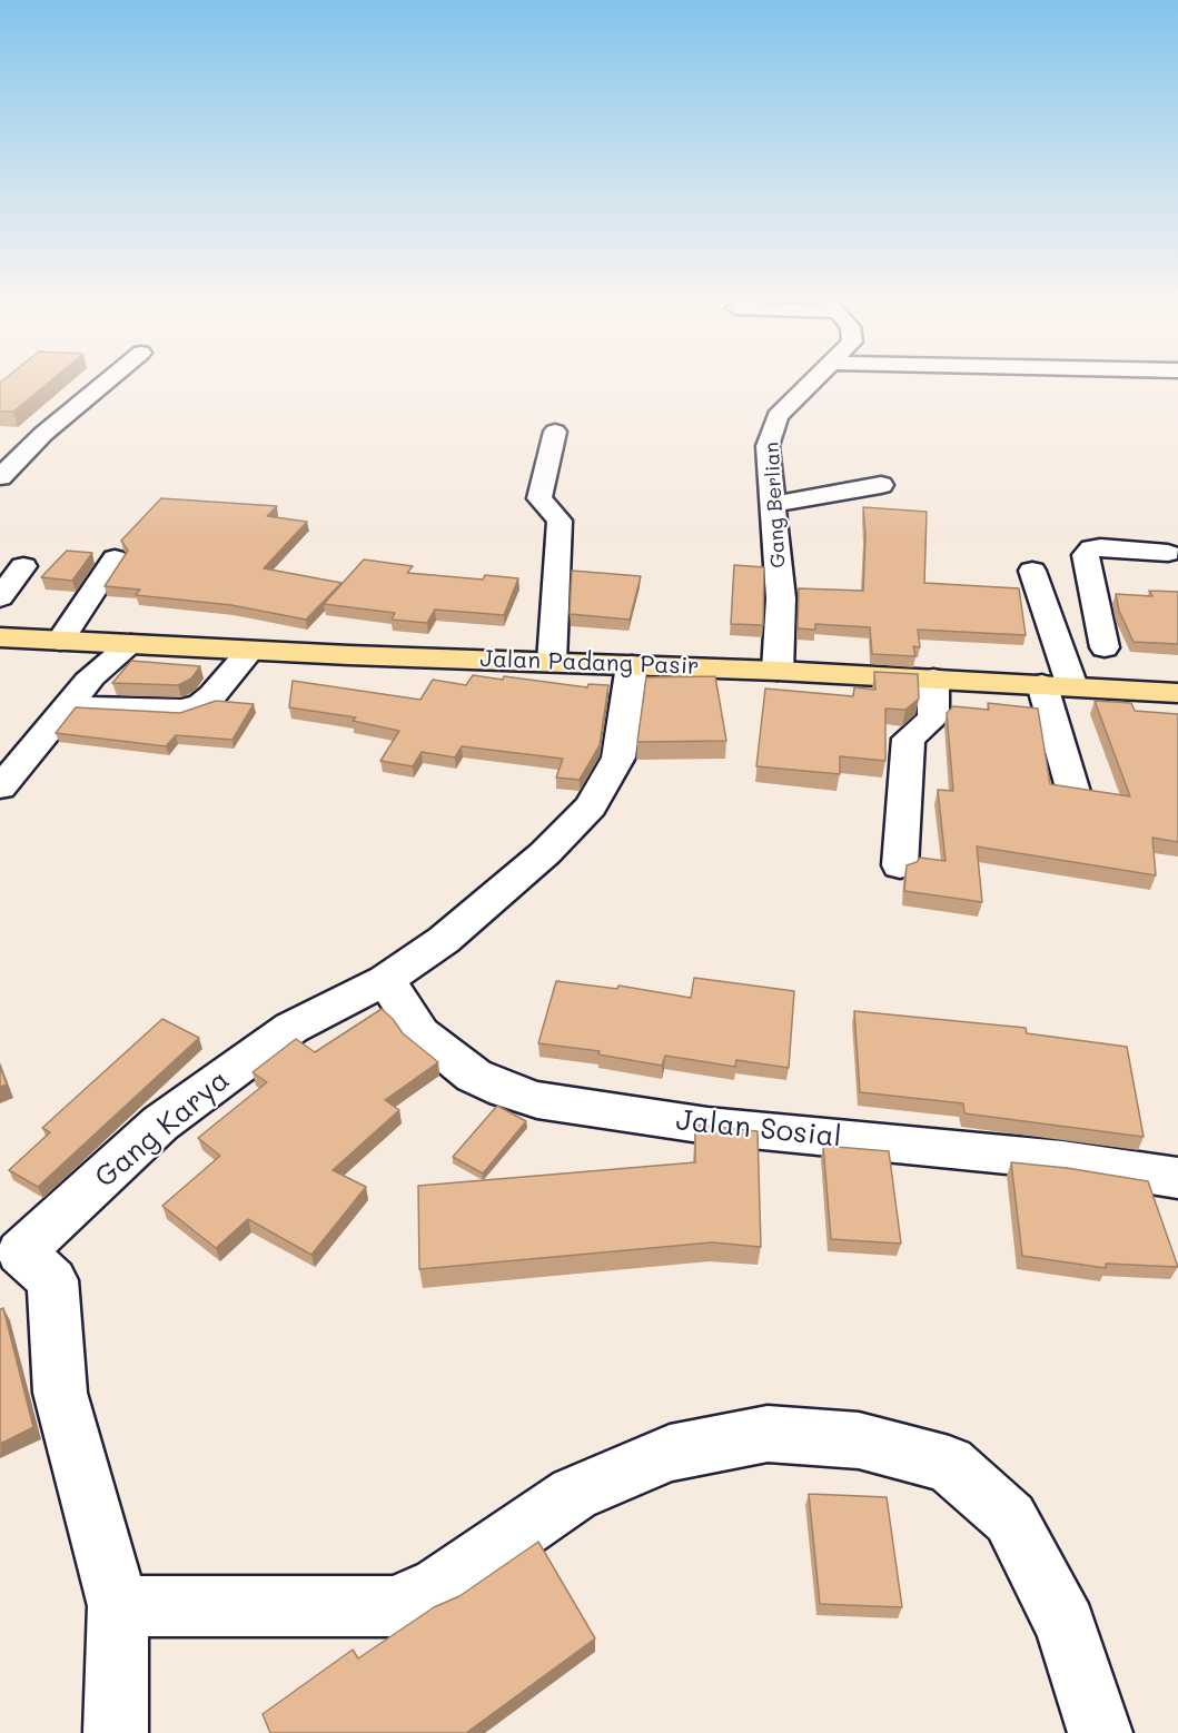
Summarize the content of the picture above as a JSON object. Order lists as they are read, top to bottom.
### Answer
{
  "streets": {
    "highway": ["Jalan Padang Pasir"],
    "street": ["Gang Berlian", "Gang Karya", "Jalan Sosial"]
  },
  "crossings": [
    ["Gang Berlian", "Jalan Padang Pasir"],
    ["Jalan Padang Pasir", "Gang Karya"],
    ["Gang Karya", "Jalan Sosial"]
  ]
}
